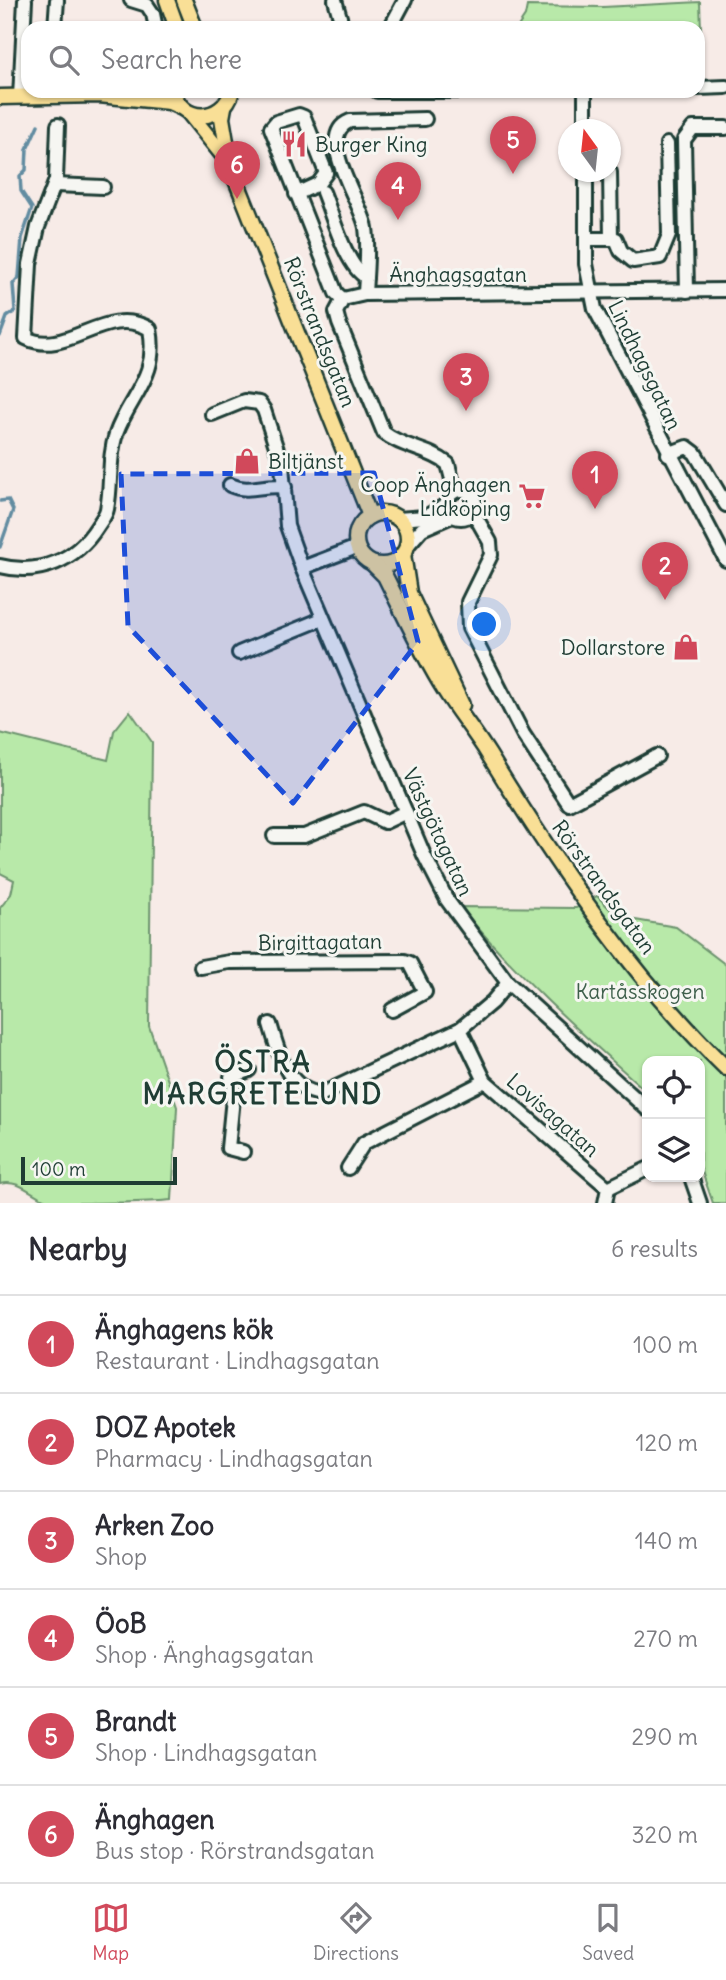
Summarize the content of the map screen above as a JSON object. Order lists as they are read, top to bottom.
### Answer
{
  "streets": {
    "main road": ["Rörstrandsgatan"],
    "street": [
      "Änghagsgatan",
      "Lindhagsgatan",
      "Västgötagatan",
      "Birgittagatan",
      "Lovisagatan"
    ]
  },
  "crossings": [
    ["Änghagsgatan", "Lindhagsgatan"]
  ],
  "districts": ["ÖSTRA MARGRETELUND"],
  "parks": ["Kartåsskogen"],
  "places": {
    "restaurant": ["Burger King"],
    "shop": ["Biltjänst", "Dollarstore"],
    "supermarket": ["Coop Änghagen Lidköping"]
  },
  "scale_bar": "100 m",
  "north": "top",
  "page": {
    "search": "Search here",
    "pins": [
      "5",
      "6",
      "4",
      "3",
      "1",
      "2"
    ],
    "scale": "100 m",
    "heading": ["Nearby", "6 results"],
    "list": [
      {
        "mark": "1",
        "name": "Änghagens kök",
        "note": "Restaurant · Lindhagsgatan",
        "value": "100 m"
      },
      {
        "mark": "2",
        "name": "DOZ Apotek",
        "note": "Pharmacy · Lindhagsgatan",
        "value": "120 m"
      },
      {
        "mark": "3",
        "name": "Arken Zoo",
        "note": "Shop",
        "value": "140 m"
      },
      {
        "mark": "4",
        "name": "ÖoB",
        "note": "Shop · Änghagsgatan",
        "value": "270 m"
      },
      {
        "mark": "5",
        "name": "Brandt",
        "note": "Shop · Lindhagsgatan",
        "value": "290 m"
      },
      {
        "mark": "6",
        "name": "Änghagen",
        "note": "Bus stop · Rörstrandsgatan",
        "value": "320 m"
      }
    ],
    "nav": ["Map", "Directions", "Saved"]
  }
}
